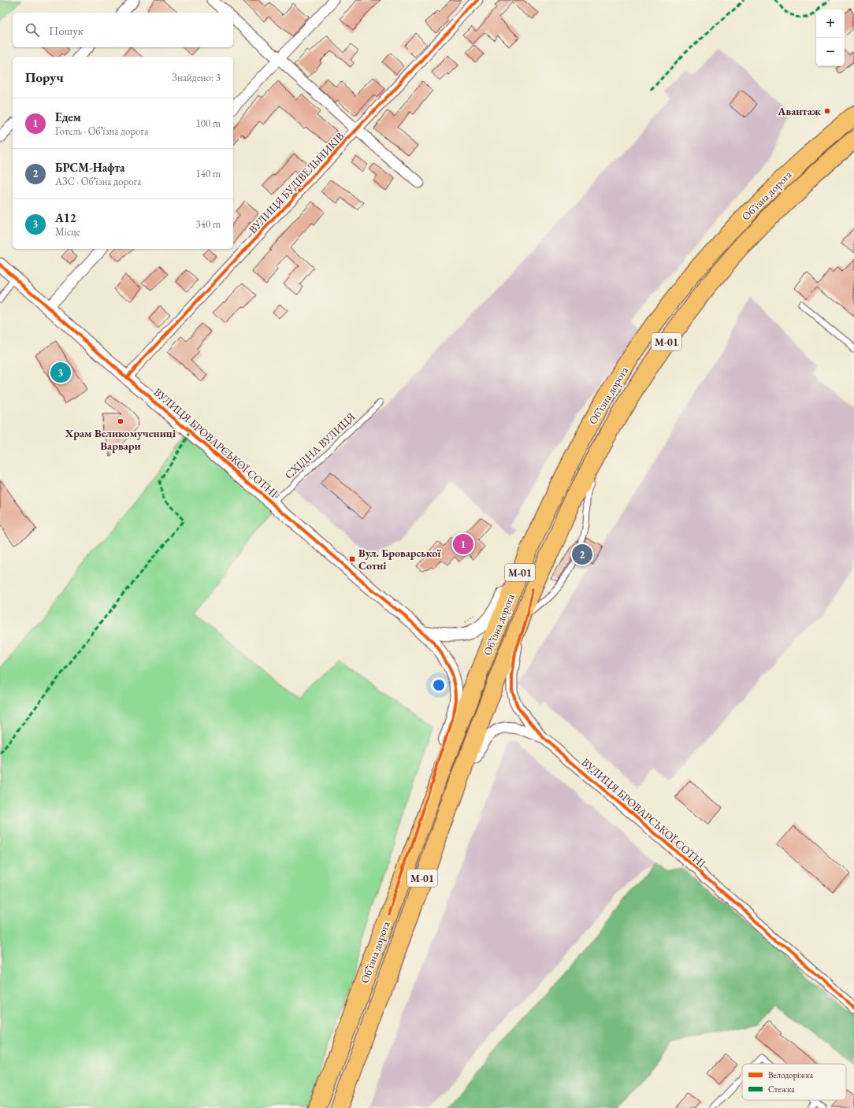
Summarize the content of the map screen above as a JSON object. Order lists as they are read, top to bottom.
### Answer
{
  "streets": {
    "highway": ["Обʼїзна дорога", "М-01"],
    "street": ["ВУЛИЦЯ БУДІВЕЛЬНИКІВ", "ВУЛИЦЯ БРОВАРСЬКОЇ СОТНІ"],
    "lane": ["СХІДНА ВУЛИЦЯ"]
  },
  "crossings": [
    ["ВУЛИЦЯ БУДІВЕЛЬНИКІВ", "ВУЛИЦЯ БРОВАРСЬКОЇ СОТНІ"],
    ["Обʼїзна дорога", "ВУЛИЦЯ БРОВАРСЬКОЇ СОТНІ"],
    ["ВУЛИЦЯ БРОВАРСЬКОЇ СОТНІ", "СХІДНА ВУЛИЦЯ"]
  ],
  "places": {
    "other": ["Авантаж", "Храм Великомучениці Варвари"],
    "transit": ["Вул. Броварської Cотні"]
  },
  "legend": ["Велодоріжка", "Стежка"],
  "page": {
    "map_buttons": ["+", "−"],
    "search": "Пошук",
    "heading": ["Поруч", "Знайдено: 3"],
    "list": [
      {
        "mark": "1",
        "name": "Едем",
        "note": "Готель · Обʼїзна дорога",
        "value": "100 m"
      },
      {
        "mark": "2",
        "name": "БРСМ-Нафта",
        "note": "АЗС · Обʼїзна дорога",
        "value": "140 m"
      },
      {
        "mark": "3",
        "name": "А12",
        "note": "Місце",
        "value": "340 m"
      }
    ],
    "pins": ["3", "1", "2"]
  }
}
